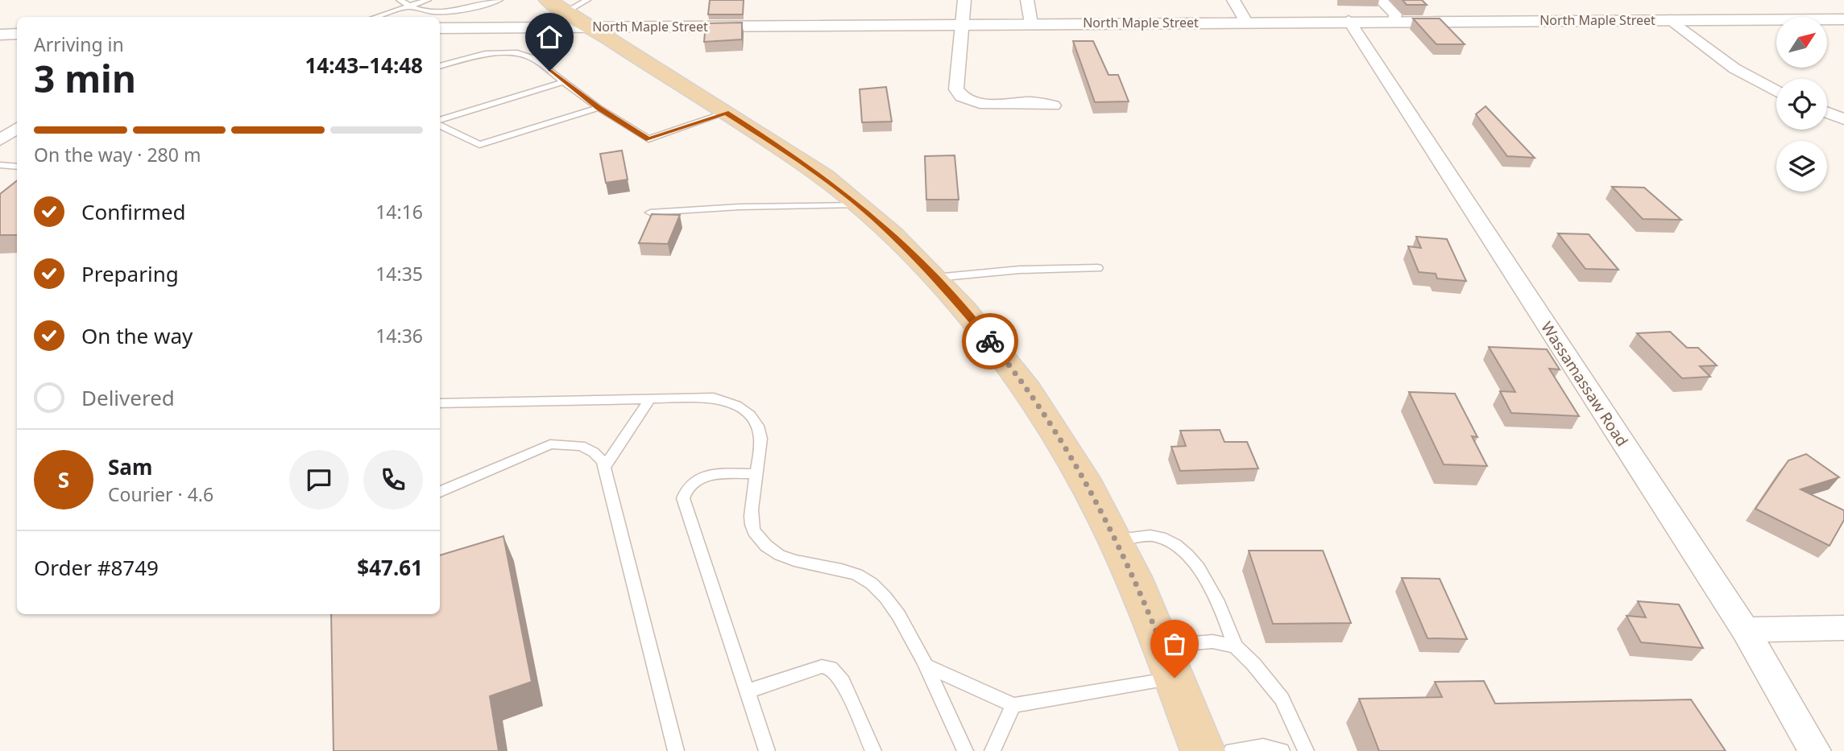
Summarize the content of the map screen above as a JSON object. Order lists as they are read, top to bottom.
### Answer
{
  "streets": {
    "street": ["North Maple Street", "Wassamassaw Road"]
  },
  "crossings": [
    ["North Maple Street", "Wassamassaw Road"]
  ],
  "north": "top right",
  "page": {
    "heading": ["3 min", "Arriving in", "14:43–14:48"],
    "panel": [
      "Sam",
      "Courier · 4.6",
      "Order #8749",
      "$47.61"
    ],
    "bar": "On the way · 280 m",
    "list": [
      ["Confirmed", "14:16"],
      ["Preparing", "14:35"],
      ["On the way", "14:36"],
      "Delivered"
    ],
    "round": "S"
  }
}
